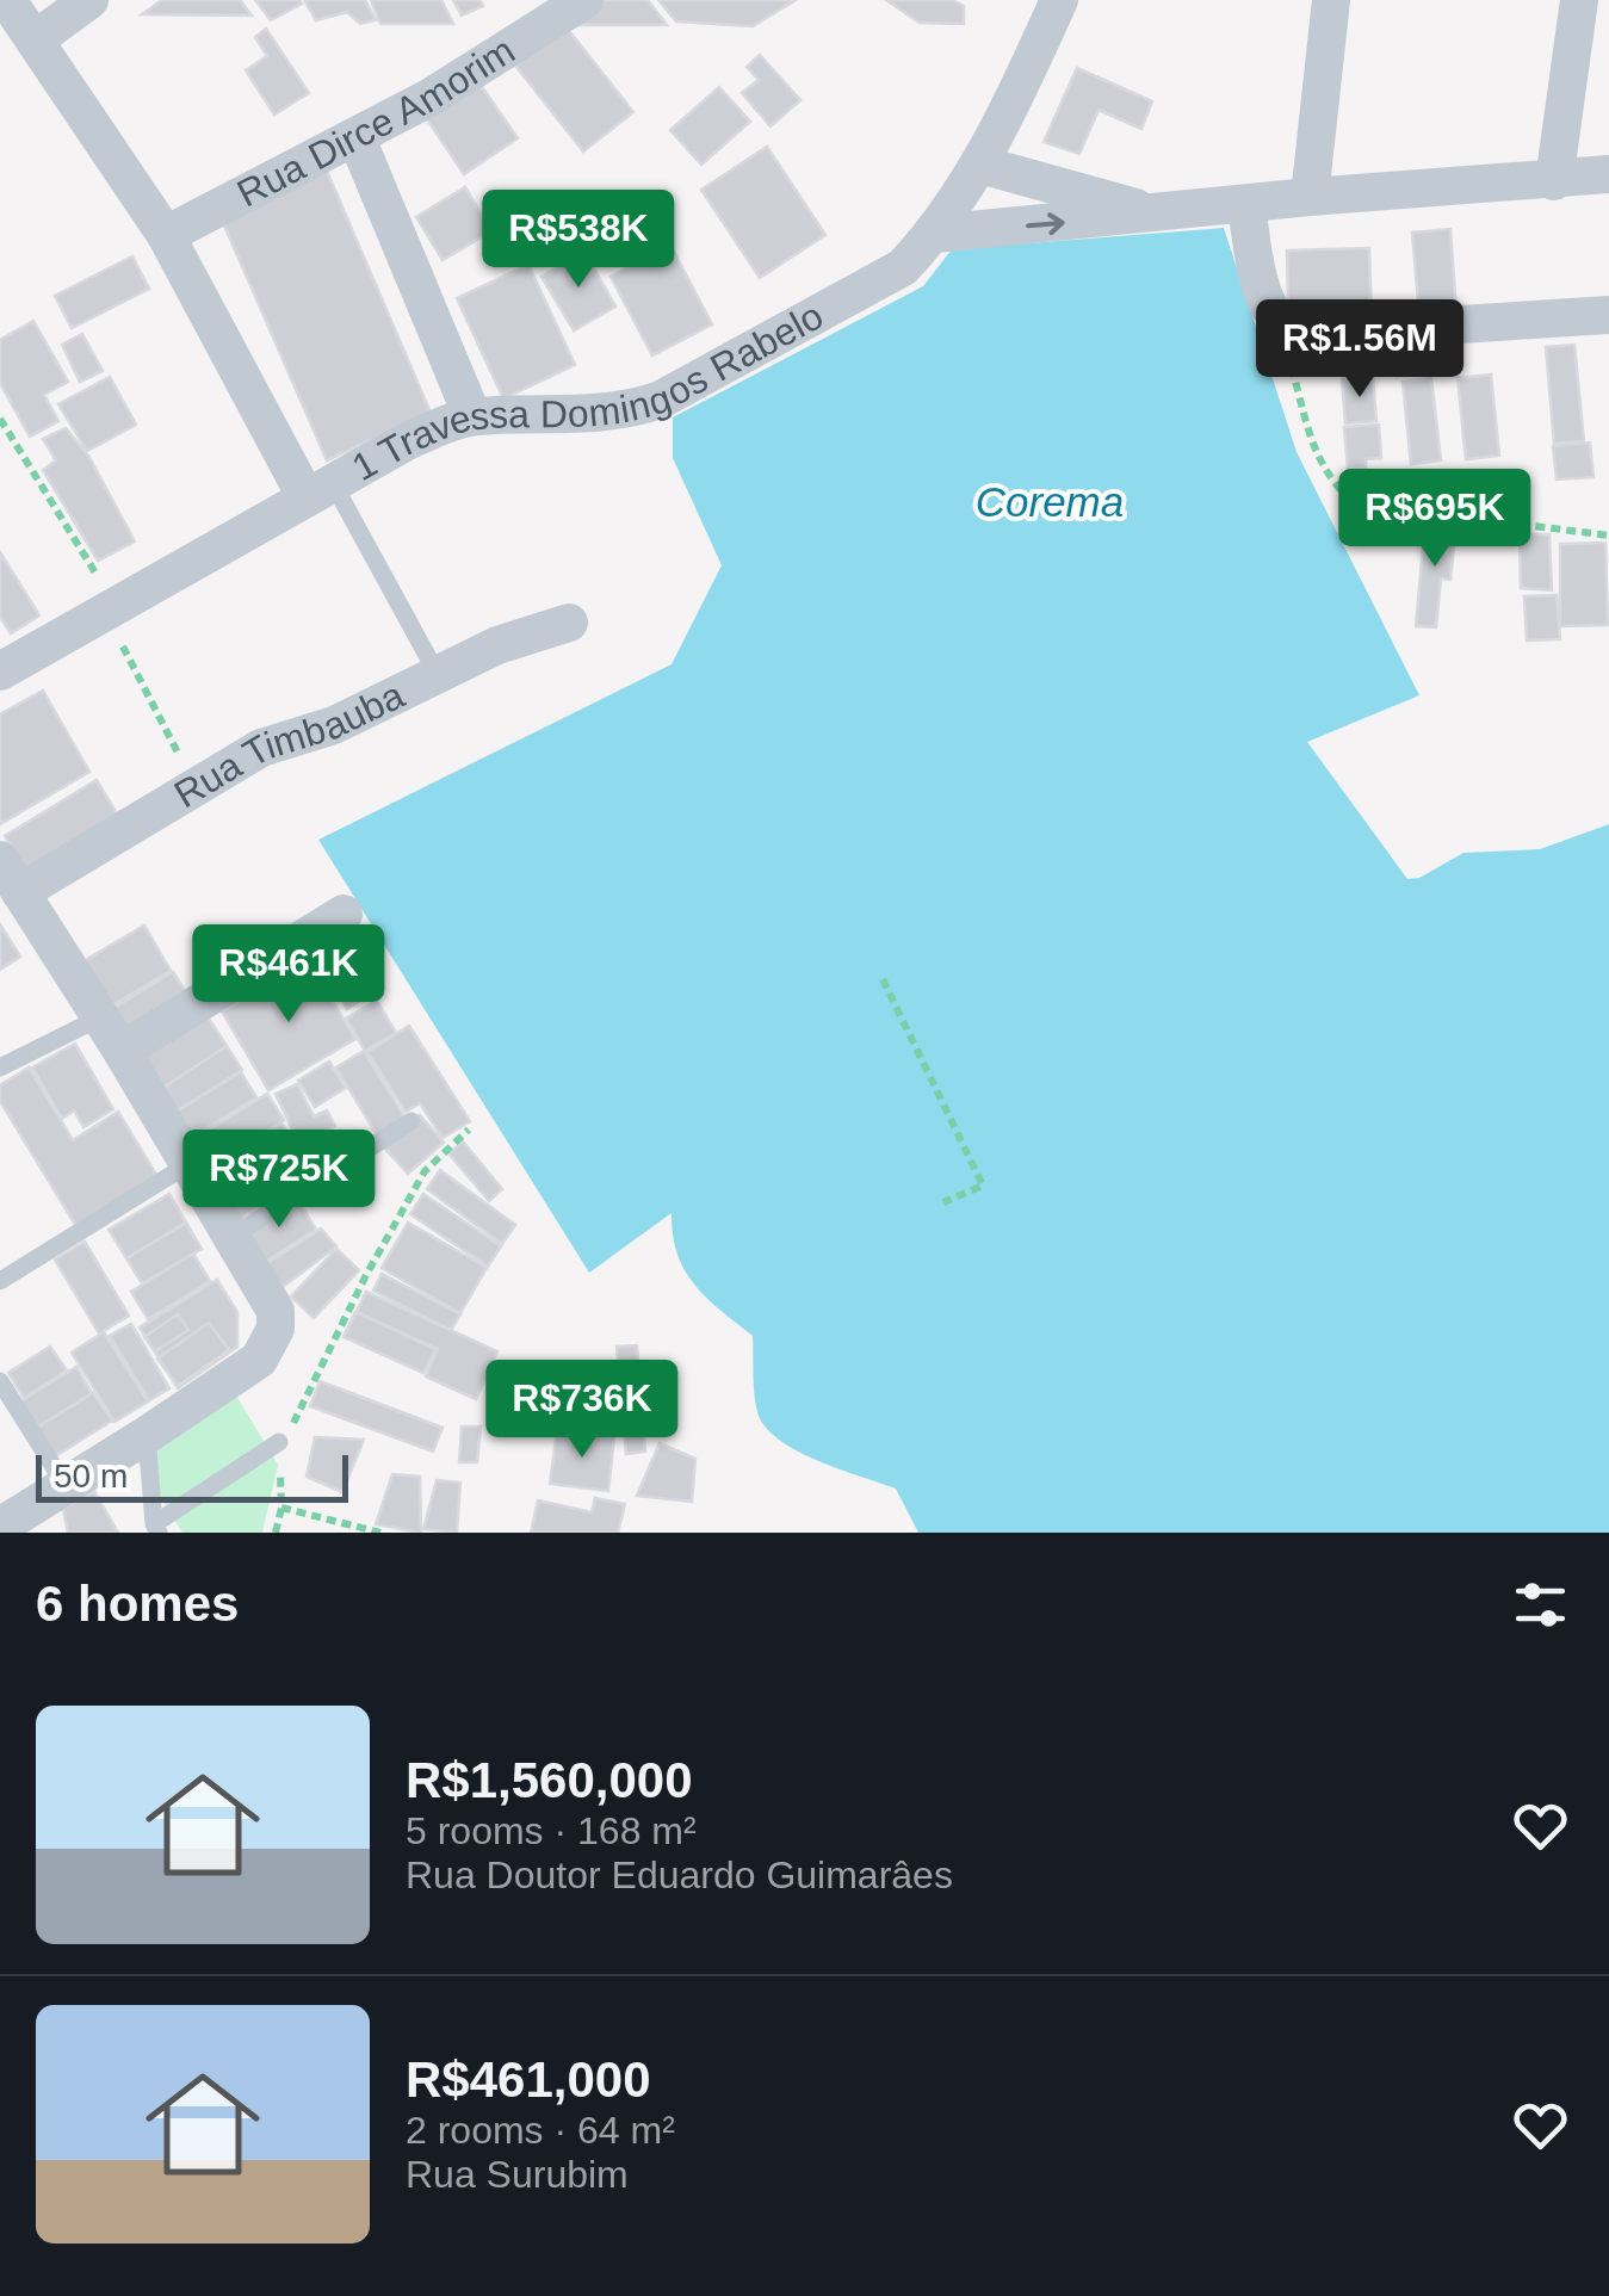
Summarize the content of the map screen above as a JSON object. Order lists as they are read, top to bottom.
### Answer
{
  "streets": {
    "street": ["Rua Dirce Amorim", "1 Travessa Domingos Rabelo", "Rua Timbauba"]
  },
  "water": ["Corema"],
  "scale_bar": "50 m",
  "page": {
    "price": [
      "R$538K",
      "R$1.56M",
      "R$695K",
      "R$461K",
      "R$725K",
      "R$736K"
    ],
    "scale": "50 m",
    "heading": "6 homes",
    "list": [
      {
        "name": "R$1,560,000",
        "note": "5 rooms · 168 m² · Rua Doutor Eduardo Guimarâes"
      },
      {
        "name": "R$461,000",
        "note": "2 rooms · 64 m² · Rua Surubim"
      }
    ]
  }
}
